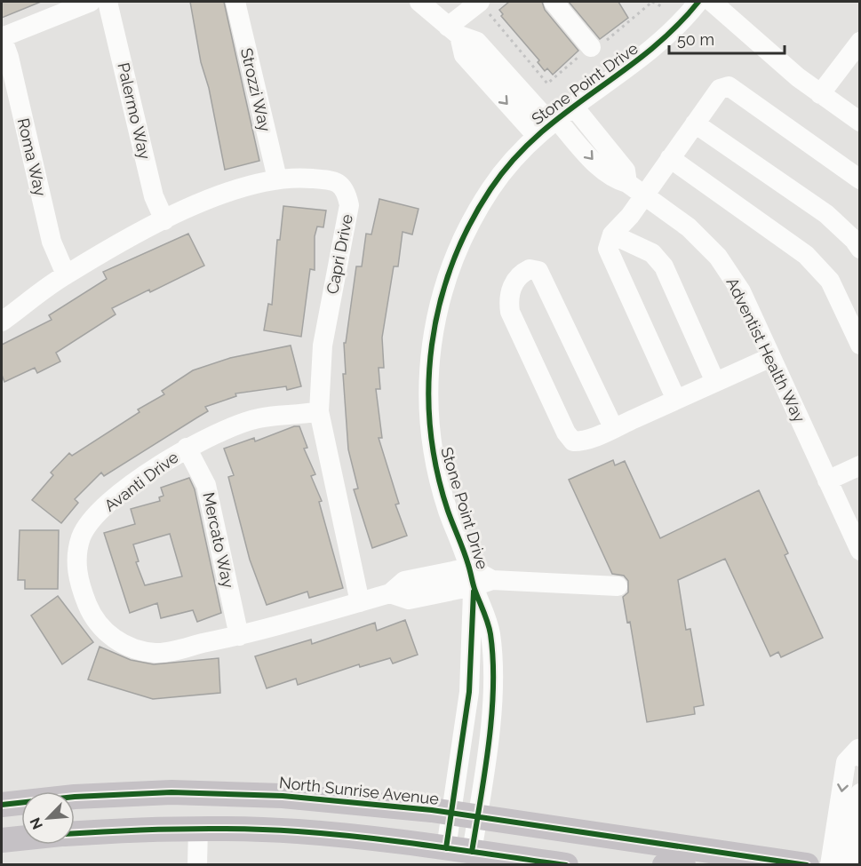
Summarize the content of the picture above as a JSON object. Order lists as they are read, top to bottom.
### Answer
{
  "streets": {
    "main road": ["North Sunrise Avenue"],
    "street": [
      "Stone Point Drive",
      "Strozzi Way",
      "Palermo Way",
      "Roma Way",
      "Capri Drive",
      "Adventist Health Way",
      "Avanti Drive",
      "Mercato Way"
    ]
  },
  "crossings": [
    ["Stone Point Drive", "Adventist Health Way"],
    ["Stone Point Drive", "Avanti Drive"],
    ["Stone Point Drive", "North Sunrise Avenue"],
    ["Strozzi Way", "Capri Drive"],
    ["Palermo Way", "Capri Drive"],
    ["Roma Way", "Capri Drive"],
    ["Capri Drive", "Avanti Drive"],
    ["Avanti Drive", "Mercato Way"]
  ],
  "scale_bar": "50 m",
  "north": "bottom left"
}
